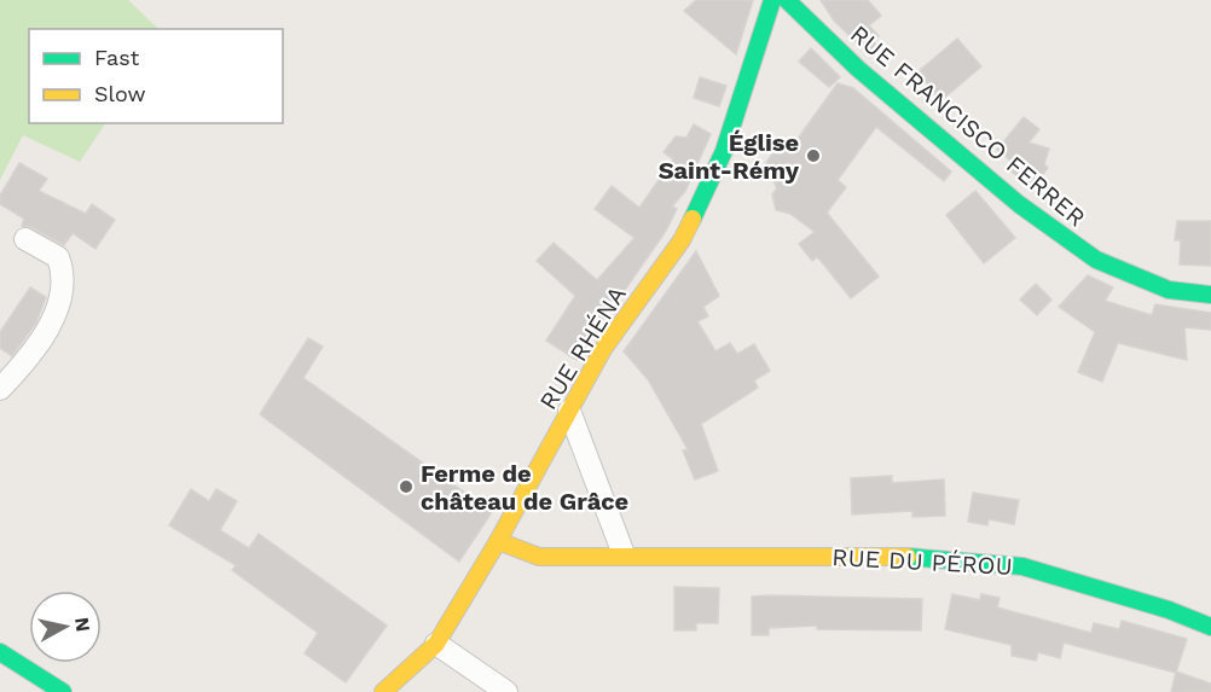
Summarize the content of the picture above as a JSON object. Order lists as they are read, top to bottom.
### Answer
{
  "streets": {
    "street": ["RUE FRANCISCO FERRER", "RUE RHÉNA", "RUE DU PÉROU"]
  },
  "crossings": [
    ["RUE RHÉNA", "RUE DU PÉROU"]
  ],
  "places": ["Église Saint-Rémy", "Ferme de château de Grâce"],
  "legend": ["Fast", "Slow"],
  "north": "right"
}
